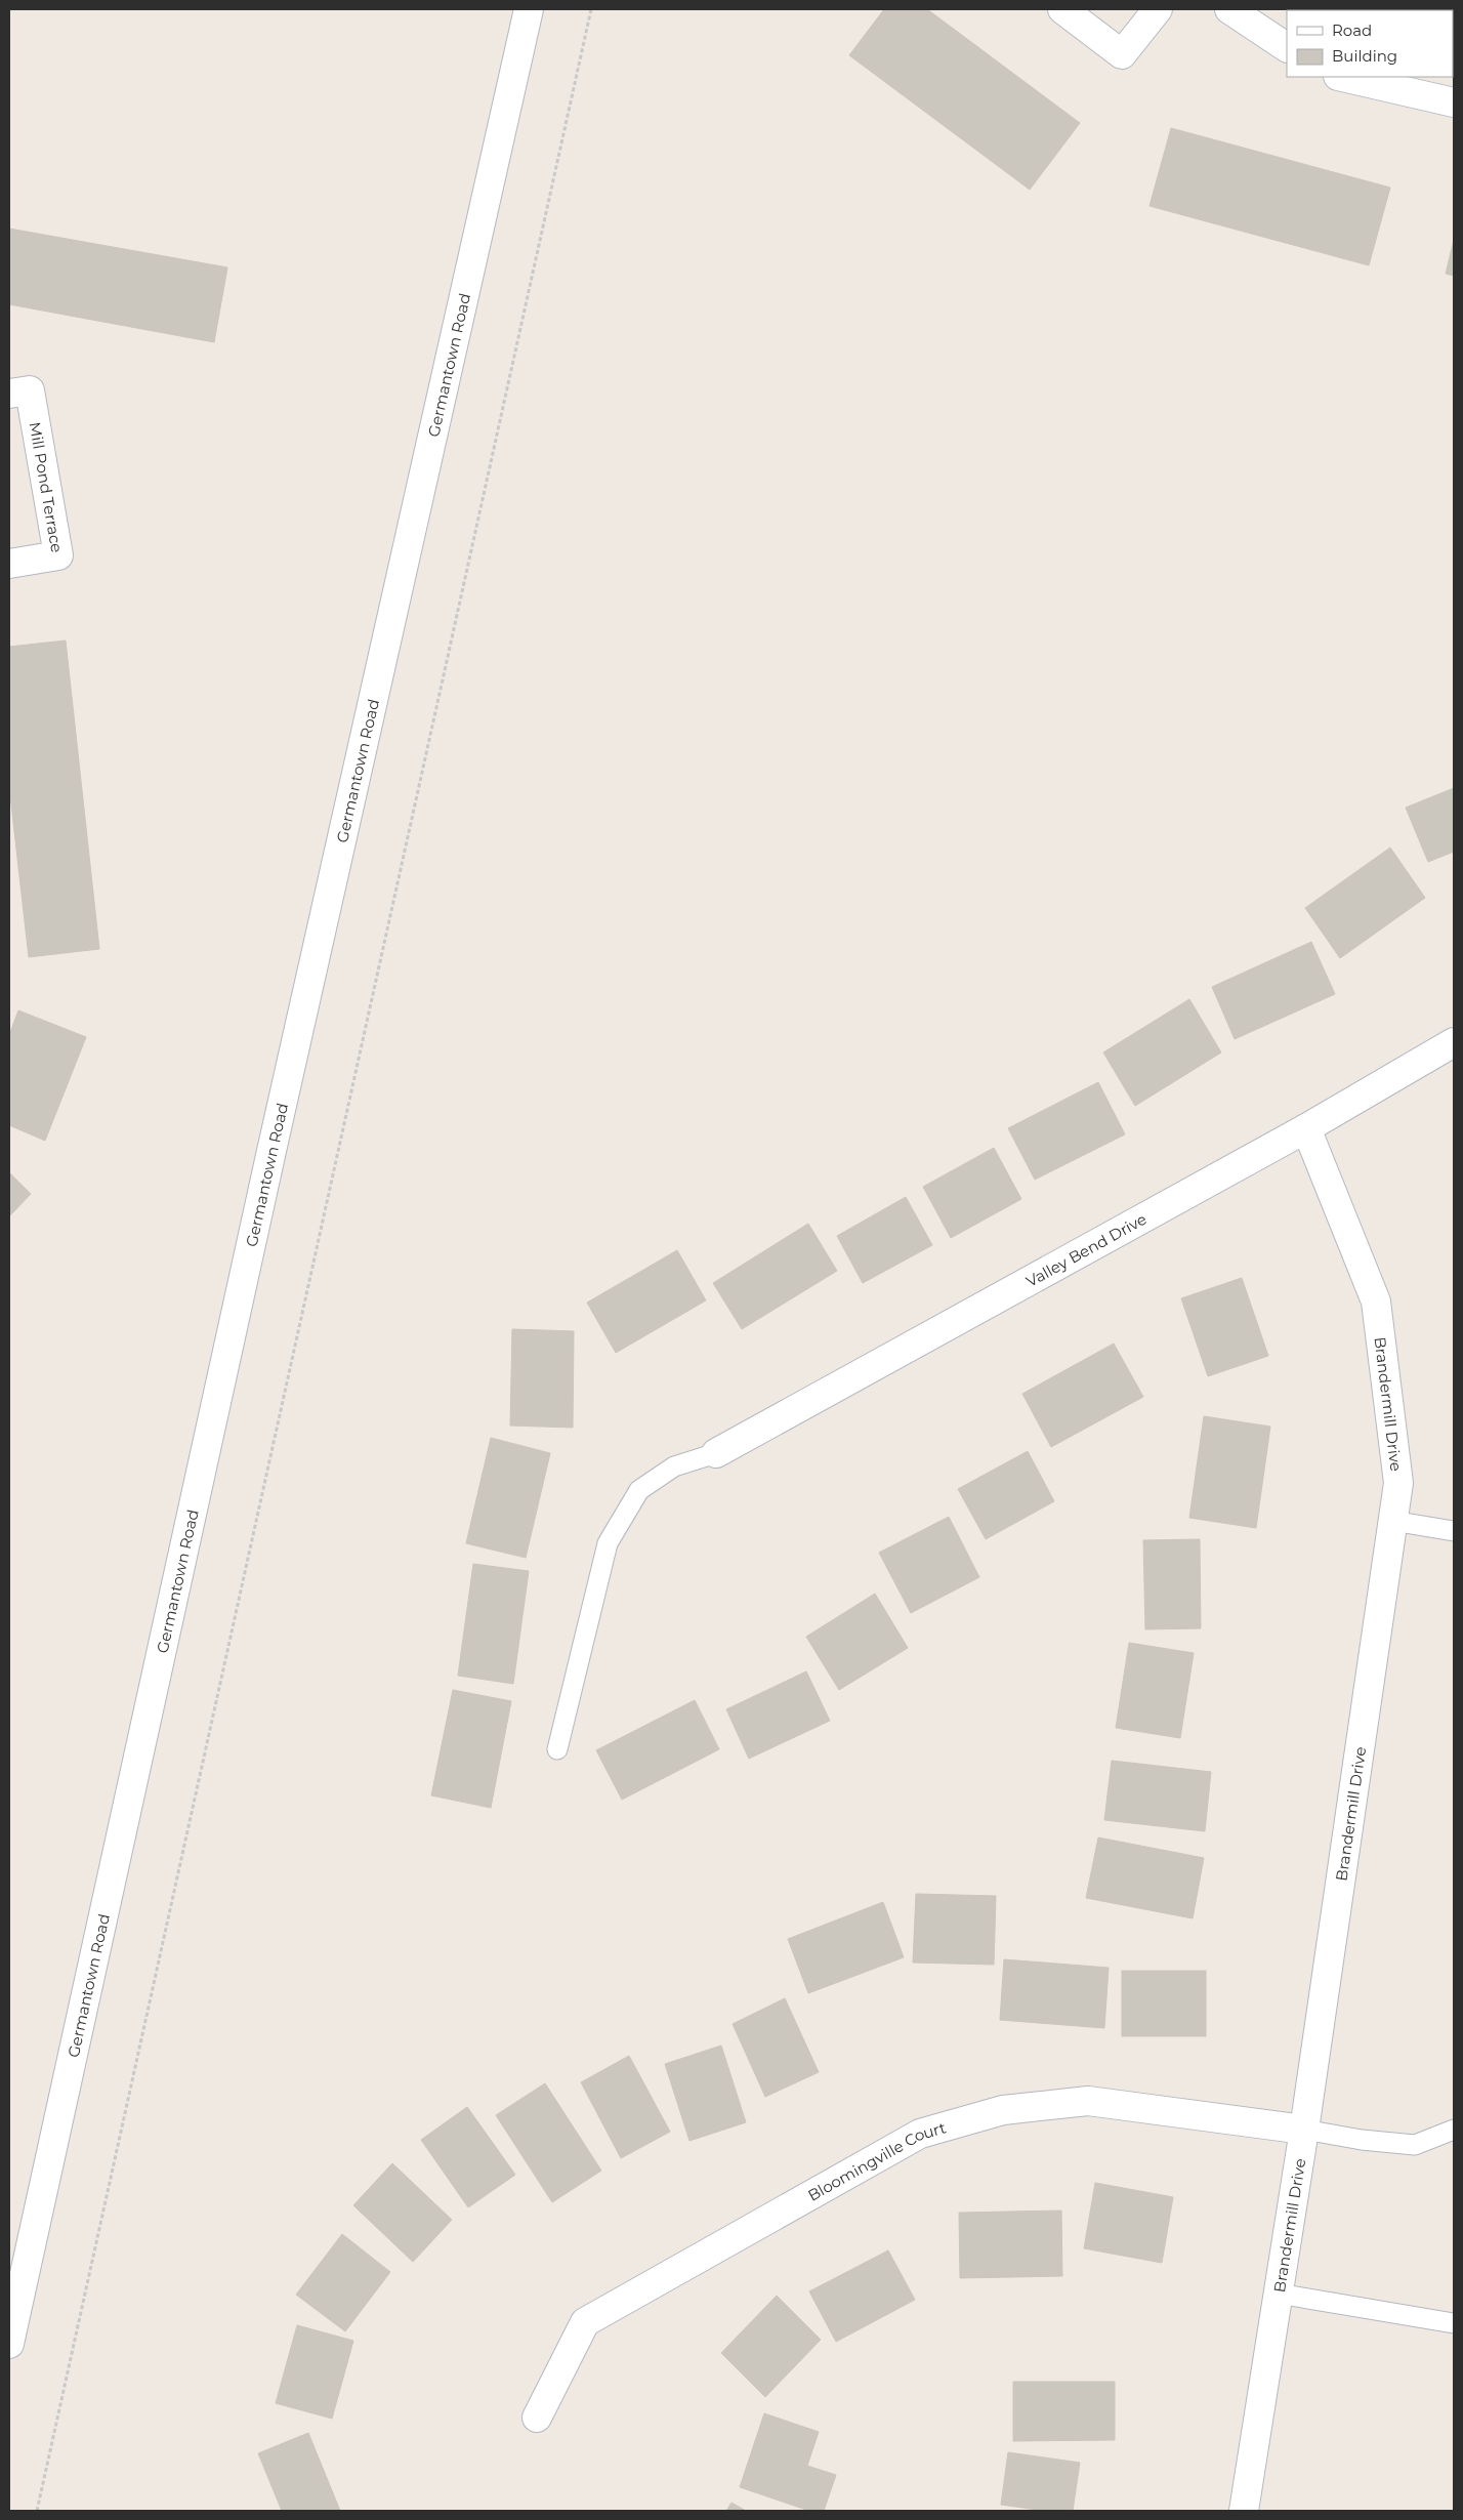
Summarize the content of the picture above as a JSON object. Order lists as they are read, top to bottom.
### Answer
{
  "streets": {
    "street": [
      "Germantown Road",
      "Mill Pond Terrace",
      "Valley Bend Drive",
      "Brandermill Drive",
      "Bloomingville Court"
    ]
  },
  "crossings": [
    ["Valley Bend Drive", "Brandermill Drive"],
    ["Brandermill Drive", "Bloomingville Court"]
  ],
  "legend": ["Road", "Building"]
}
